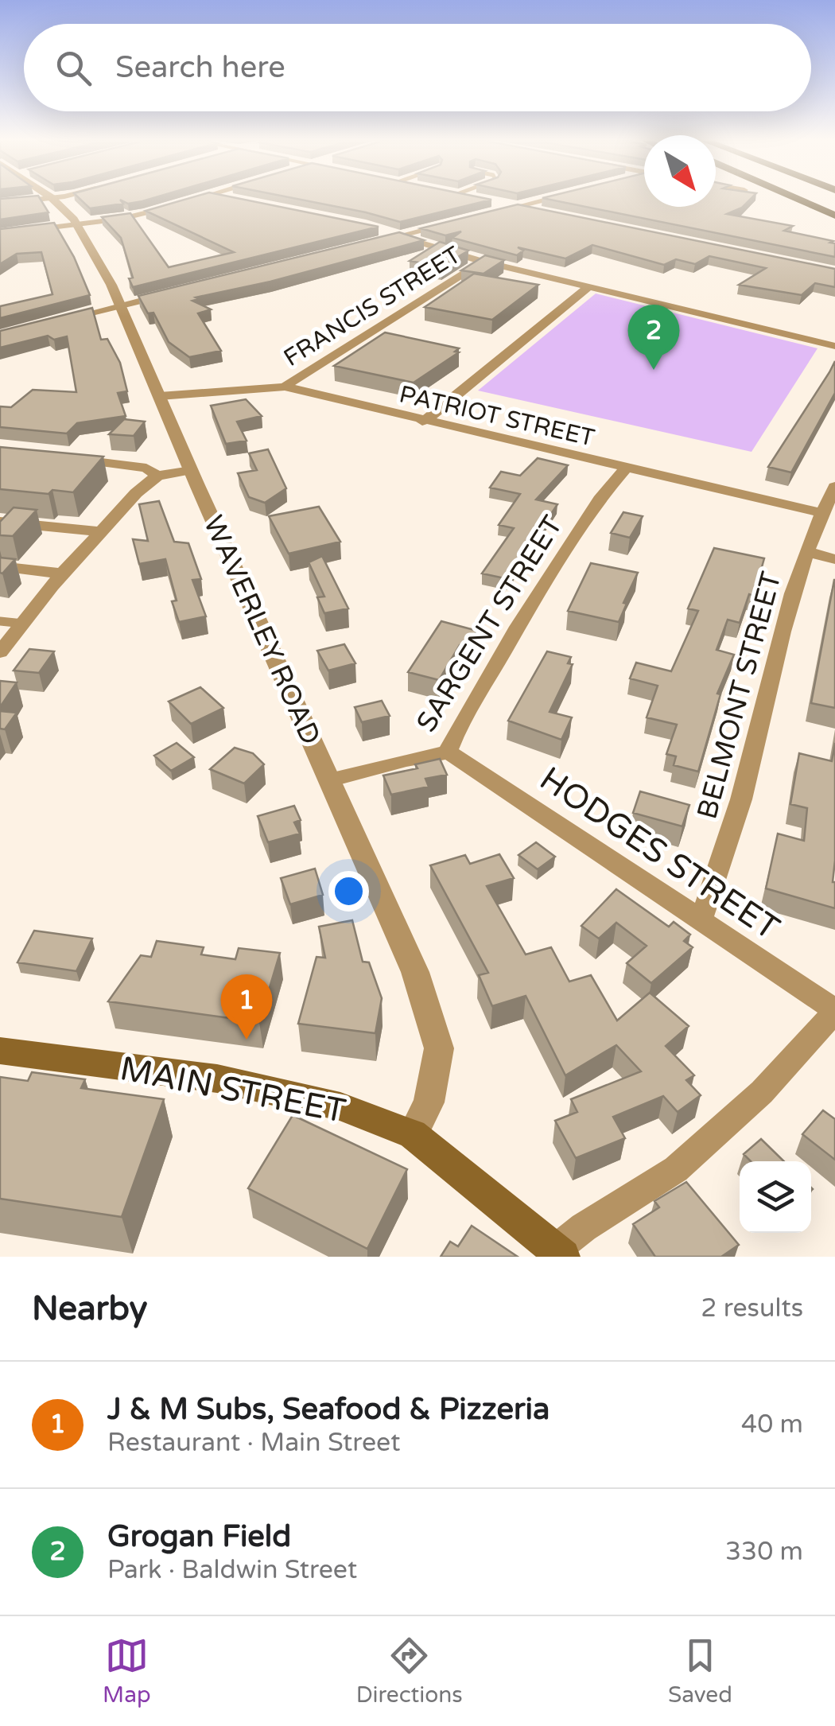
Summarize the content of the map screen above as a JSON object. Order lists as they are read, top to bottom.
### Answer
{
  "streets": {
    "main road": ["MAIN STREET"],
    "street": [
      "FRANCIS STREET",
      "PATRIOT STREET",
      "SARGENT STREET",
      "WAVERLEY ROAD",
      "BELMONT STREET",
      "HODGES STREET"
    ]
  },
  "crossings": [
    ["FRANCIS STREET", "PATRIOT STREET"],
    ["PATRIOT STREET", "SARGENT STREET"],
    ["PATRIOT STREET", "WAVERLEY ROAD"],
    ["PATRIOT STREET", "BELMONT STREET"],
    ["SARGENT STREET", "WAVERLEY ROAD"],
    ["SARGENT STREET", "HODGES STREET"],
    ["WAVERLEY ROAD", "MAIN STREET"],
    ["BELMONT STREET", "HODGES STREET"]
  ],
  "north": "bottom right",
  "page": {
    "search": "Search here",
    "pins": ["2", "1"],
    "heading": ["Nearby", "2 results"],
    "list": [
      {
        "mark": "1",
        "name": "J & M Subs, Seafood & Pizzeria",
        "note": "Restaurant · Main Street",
        "value": "40 m"
      },
      {
        "mark": "2",
        "name": "Grogan Field",
        "note": "Park · Baldwin Street",
        "value": "330 m"
      }
    ],
    "nav": ["Map", "Directions", "Saved"]
  }
}
